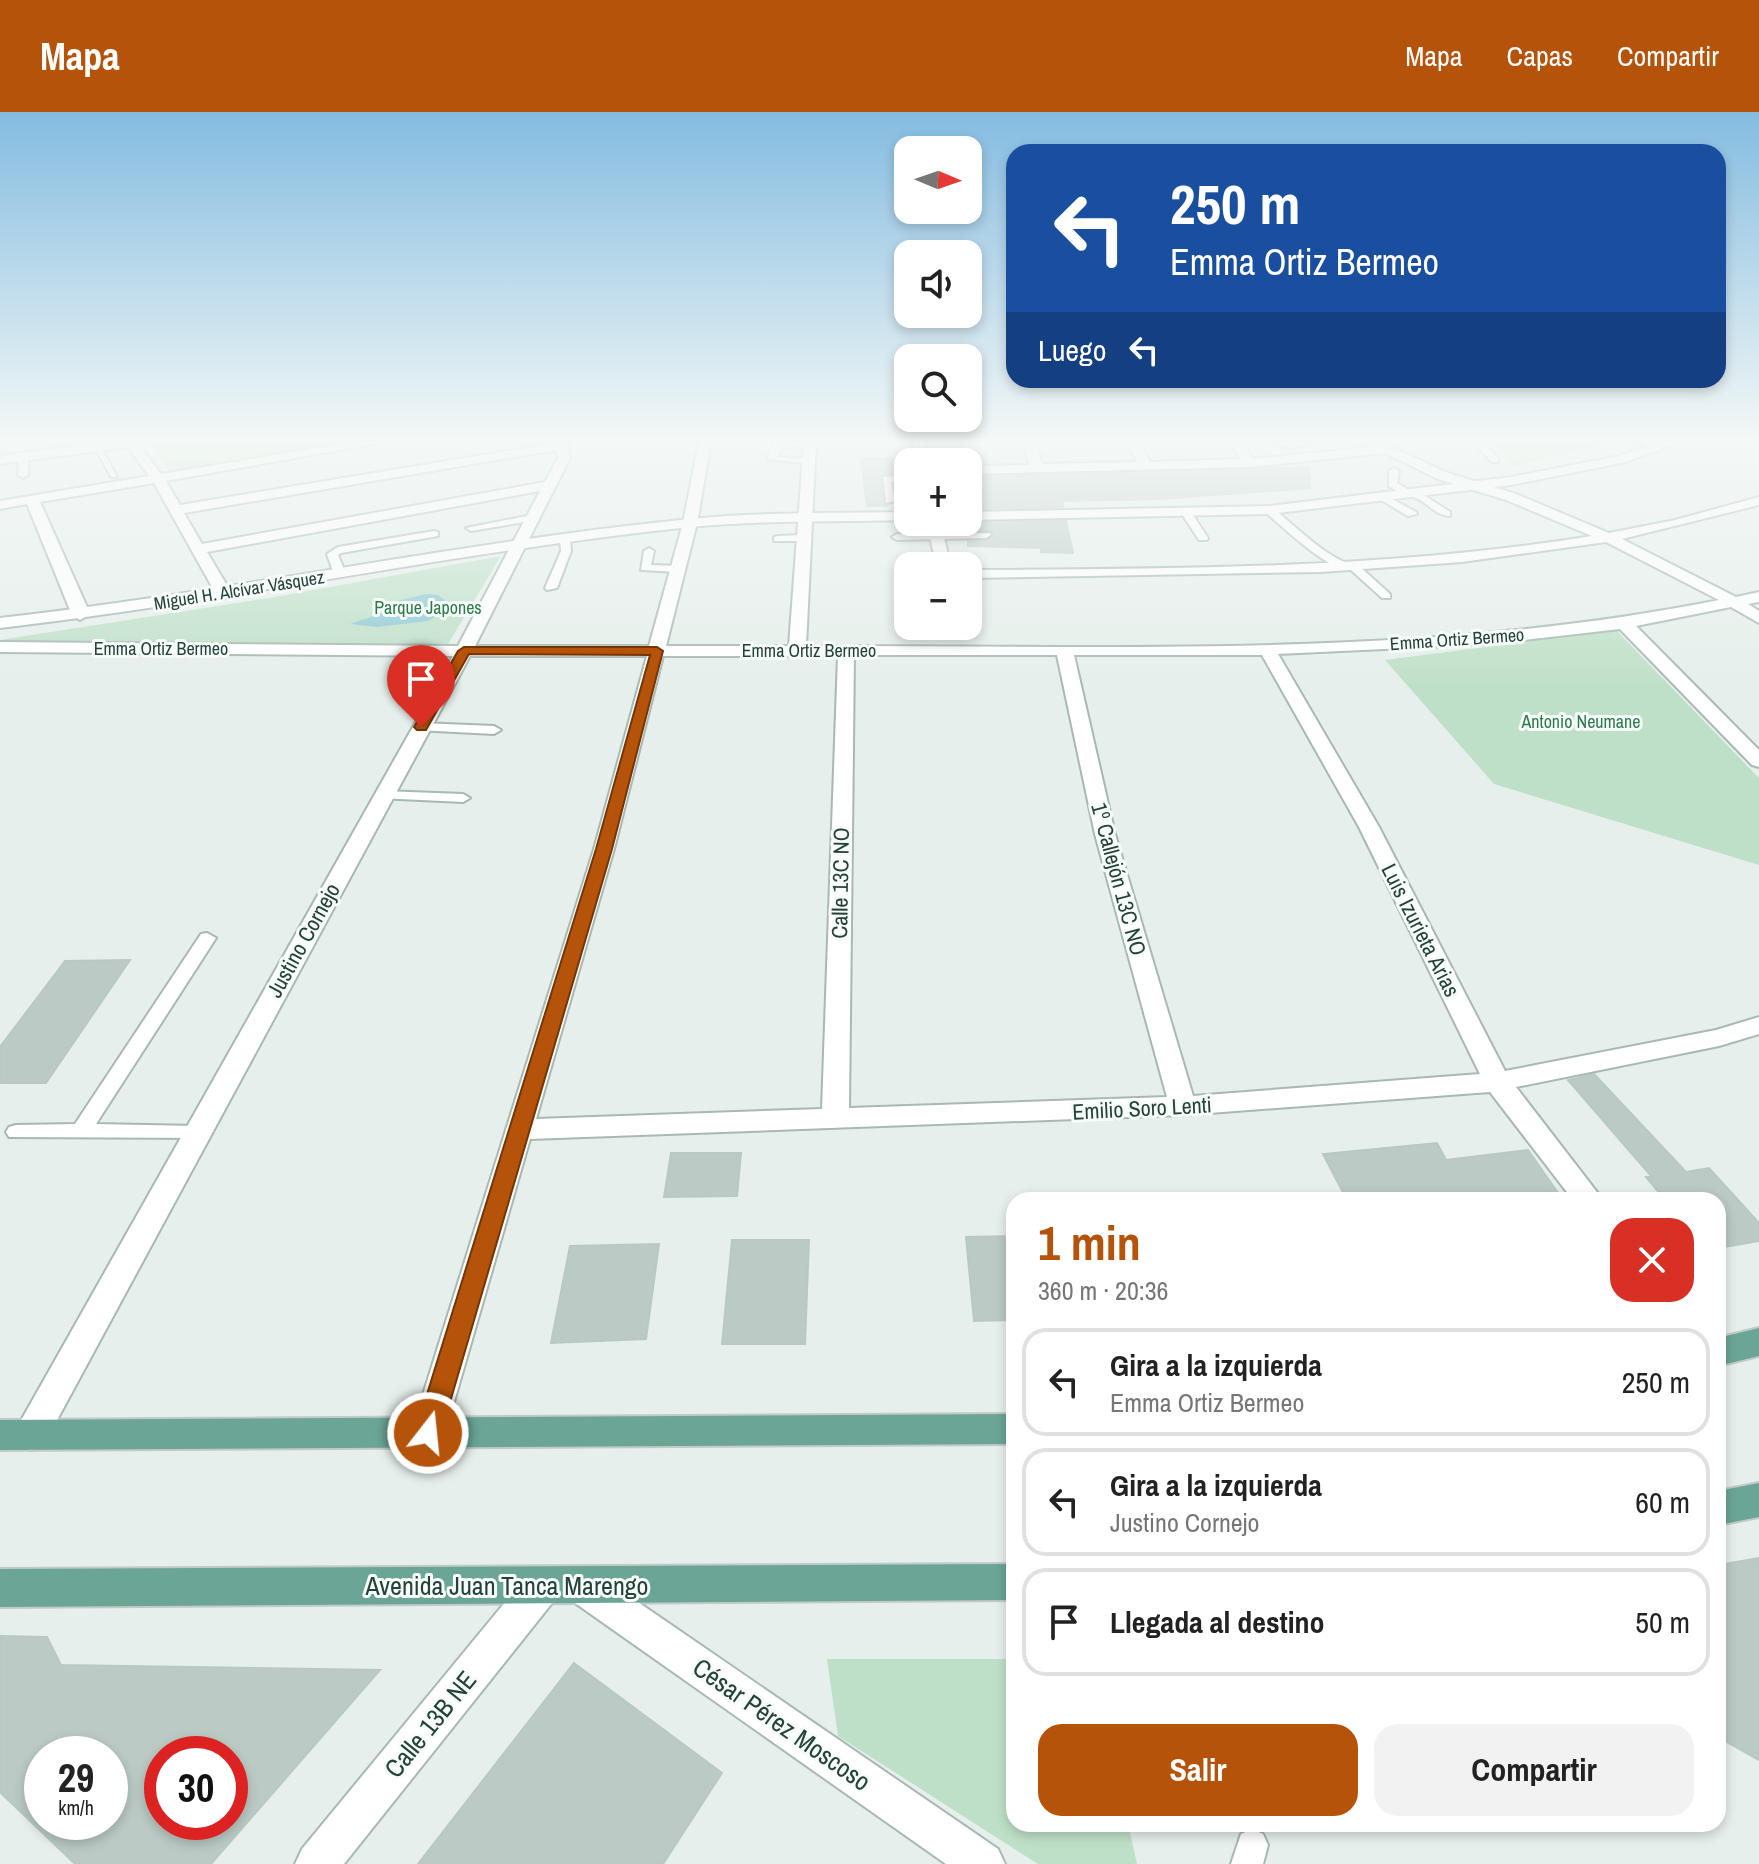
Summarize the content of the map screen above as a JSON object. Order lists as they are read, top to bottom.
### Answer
{
  "streets": {
    "main road": ["Avenida Juan Tanca Marengo"],
    "street": [
      "Miguel H. Alcívar Vásquez",
      "Emma Ortiz Bermeo",
      "1º Callejón 13C NO",
      "Calle 13C NO",
      "Luis Izurieta Arias",
      "Justino Cornejo",
      "Emilio Soro Lenti",
      "Calle 13B NE",
      "César Pérez Moscoso"
    ]
  },
  "crossings": [
    ["Miguel H. Alcívar Vásquez", "Justino Cornejo"],
    ["Emma Ortiz Bermeo", "1º Callejón 13C NO"],
    ["Emma Ortiz Bermeo", "Calle 13C NO"],
    ["Emma Ortiz Bermeo", "Luis Izurieta Arias"],
    ["Emma Ortiz Bermeo", "Justino Cornejo"],
    ["1º Callejón 13C NO", "Emilio Soro Lenti"],
    ["Calle 13C NO", "Emilio Soro Lenti"],
    ["Luis Izurieta Arias", "Emilio Soro Lenti"],
    ["Avenida Juan Tanca Marengo", "Calle 13B NE"],
    ["Avenida Juan Tanca Marengo", "César Pérez Moscoso"],
    ["Calle 13B NE", "César Pérez Moscoso"]
  ],
  "parks": ["Parque Japones", "Antonio Neumane"],
  "north": "right",
  "page": {
    "header": "Mapa",
    "nav": ["Mapa", "Capas", "Compartir"],
    "map_buttons": ["+", "−"],
    "turn": ["250 m", "Emma Ortiz Bermeo"],
    "then": "Luego",
    "heading": ["1 min", "360 m · 20:36"],
    "list": [
      {
        "name": "Gira a la izquierda",
        "note": "Emma Ortiz Bermeo",
        "value": "250 m"
      },
      {
        "name": "Gira a la izquierda",
        "note": "Justino Cornejo",
        "value": "60 m"
      },
      {
        "name": "Llegada al destino",
        "value": "50 m"
      }
    ],
    "buttons": ["Salir", "Compartir"],
    "speed": "29 km/h",
    "limit": "30"
  }
}
